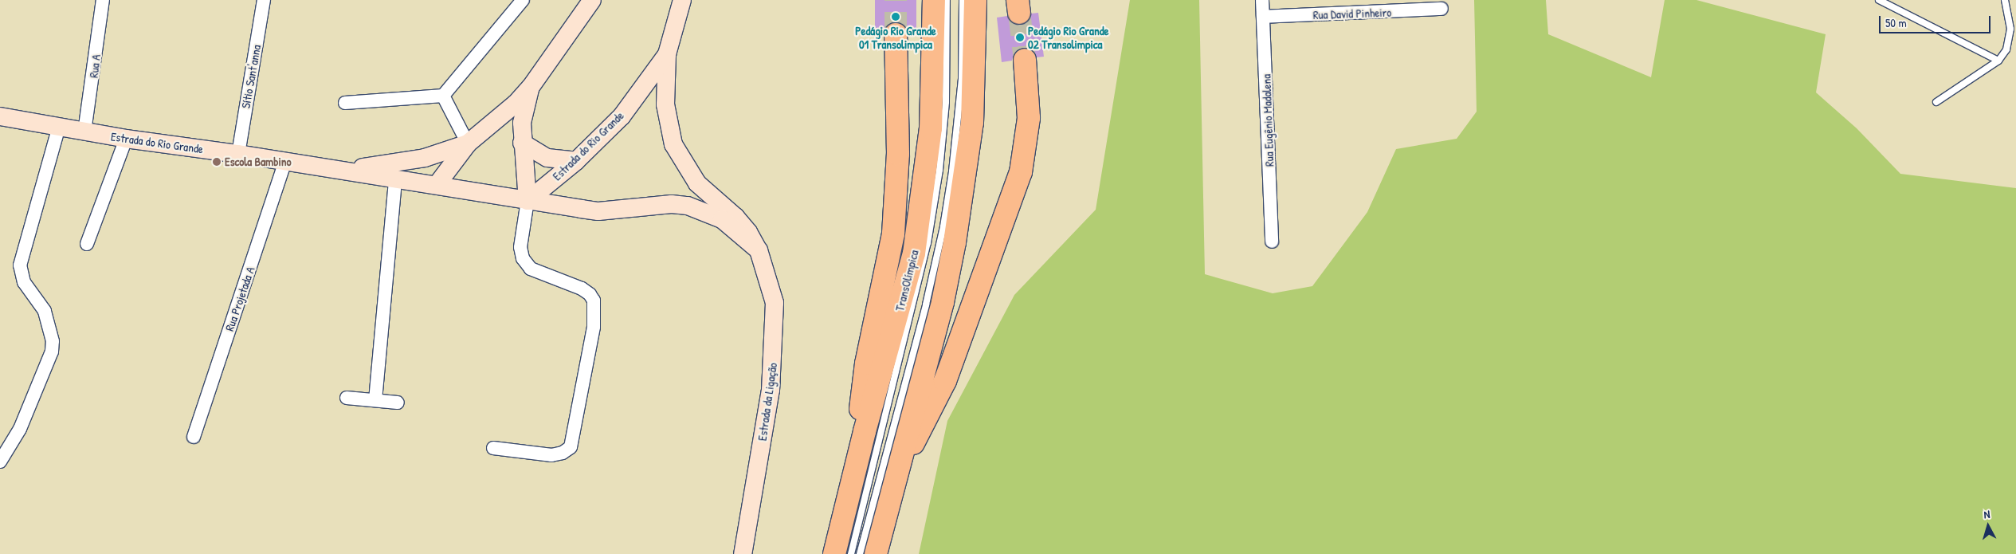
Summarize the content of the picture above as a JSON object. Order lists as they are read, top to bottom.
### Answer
{
  "streets": {
    "highway": ["TransOlímpica"],
    "street": [
      "Rua David Pinheiro",
      "Rua A",
      "Sítio Sant'anna",
      "Rua Eugênio Madalena",
      "Estrada do Rio Grande",
      "Rua Projetada A",
      "Estrada da Ligação"
    ]
  },
  "crossings": [
    ["Rua David Pinheiro", "Rua Eugênio Madalena"],
    ["Rua A", "Estrada do Rio Grande"],
    ["Sítio Sant'anna", "Estrada do Rio Grande"],
    ["Estrada do Rio Grande", "Rua Projetada A"],
    ["Estrada do Rio Grande", "Estrada da Ligação"]
  ],
  "places": ["Pedágio Rio Grande 01 Transolimpica", "Pedágio Rio Grande 02 Transolimpica", "Escola Bambino"],
  "scale_bar": "50 m",
  "north": "top"
}
